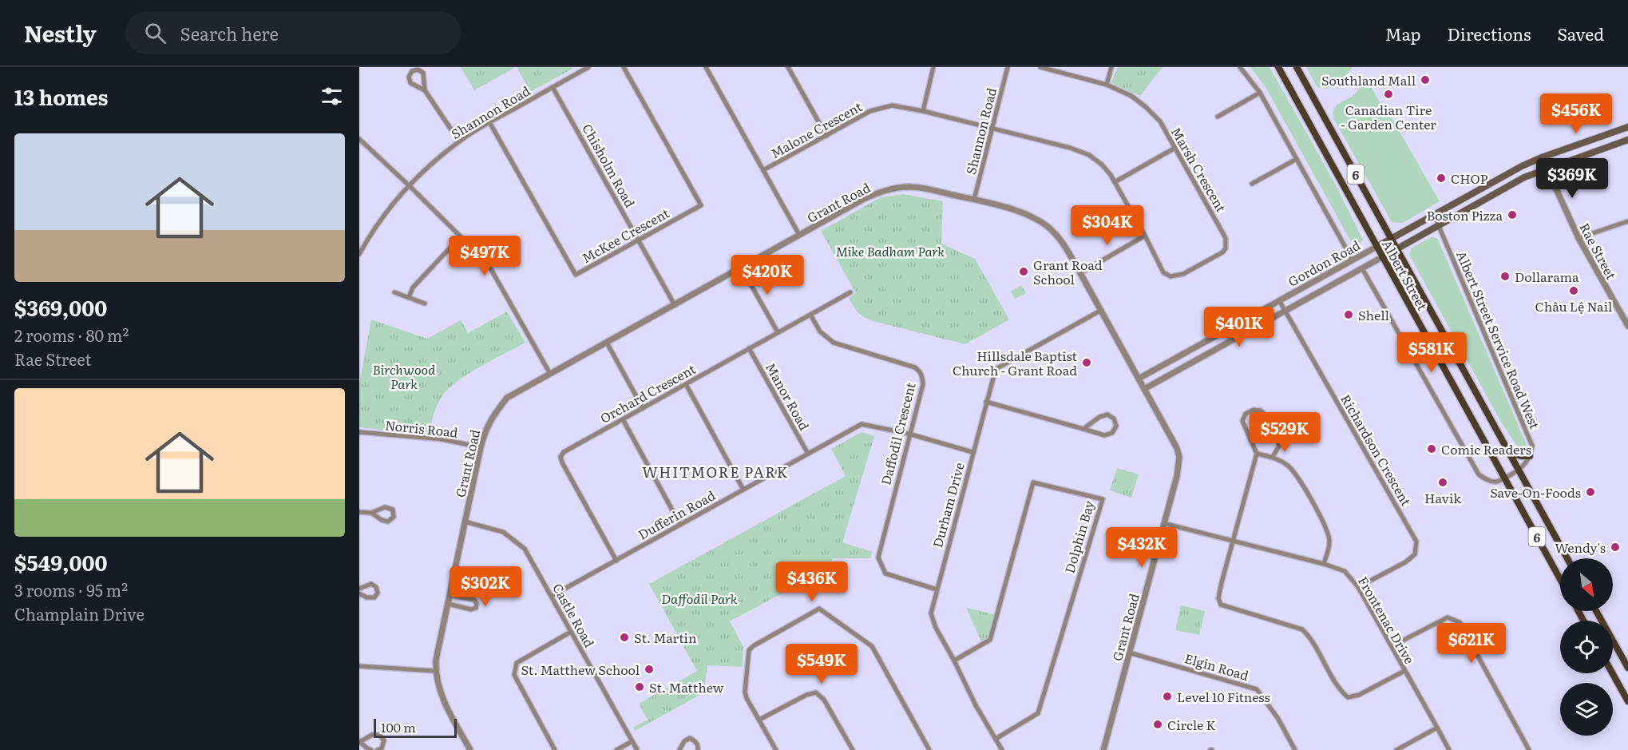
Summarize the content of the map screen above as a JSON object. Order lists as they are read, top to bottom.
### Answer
{
  "streets": {
    "main road": ["6", "Gordon Road", "Albert Street"],
    "street": [
      "Shannon Road",
      "Malone Crescent",
      "Chisholm Road",
      "Marsh Crescent",
      "Grant Road",
      "McKee Crescent",
      "Rae Street",
      "Albert Street Service Road West",
      "Orchard Crescent",
      "Manor Road",
      "Norris Road",
      "Daffodil Crescent",
      "Richardson Crescent",
      "Durham Drive",
      "Dufferin Road",
      "Dolphin Bay",
      "Castle Road",
      "Frontenac Drive",
      "Elgin Road"
    ]
  },
  "crossings": [
    ["Shannon Road", "Malone Crescent"],
    ["Shannon Road", "Chisholm Road"],
    ["Shannon Road", "Marsh Crescent"],
    ["Shannon Road", "Grant Road"],
    ["Shannon Road", "McKee Crescent"],
    ["Malone Crescent", "Marsh Crescent"],
    ["Chisholm Road", "Grant Road"],
    ["Chisholm Road", "McKee Crescent"],
    ["Grant Road", "Gordon Road"],
    ["Grant Road", "Norris Road"],
    ["Grant Road", "Durham Drive"],
    ["Grant Road", "Castle Road"],
    ["Grant Road", "Frontenac Drive"],
    ["Grant Road", "Elgin Road"],
    ["Rae Street", "Gordon Road"],
    ["Gordon Road", "Albert Street"],
    ["Gordon Road", "Albert Street Service Road West"],
    ["Gordon Road", "Richardson Crescent"],
    ["Orchard Crescent", "Manor Road"],
    ["Orchard Crescent", "Daffodil Crescent"],
    ["Orchard Crescent", "Dufferin Road"],
    ["Manor Road", "Dufferin Road"],
    ["Daffodil Crescent", "Durham Drive"],
    ["Daffodil Crescent", "Dufferin Road"],
    ["Richardson Crescent", "Frontenac Drive"],
    ["Durham Drive", "Dufferin Road"],
    ["Durham Drive", "Dolphin Bay"],
    ["Dufferin Road", "Castle Road"]
  ],
  "districts": ["WHITMORE PARK"],
  "parks": ["Mike Badham Park", "Birchwood Park", "Daffodil Park"],
  "places": [
    "Southland Mall",
    "Canadian Tire - Garden Center",
    "CHOP",
    "Boston Pizza",
    "Grant Road School",
    "Dollarama",
    "Châu Lệ Nail",
    "Shell",
    "Hillsdale Baptist Church - Grant Road",
    "Comic Readers",
    "Havik",
    "Save-On-Foods",
    "Wendy's",
    "St. Martin",
    "St. Matthew School",
    "St. Matthew",
    "Level 10 Fitness",
    "Circle K"
  ],
  "scale_bar": "100 m",
  "north": "bottom right",
  "page": {
    "header": "Nestly",
    "search": "Search here",
    "nav": ["Map", "Directions", "Saved"],
    "heading": "13 homes",
    "price": [
      "$456K",
      "$369K",
      "$304K",
      "$497K",
      "$420K",
      "$401K",
      "$581K",
      "$529K",
      "$432K",
      "$436K",
      "$302K",
      "$621K",
      "$549K"
    ],
    "list": [
      {
        "name": "$369,000",
        "note": "2 rooms · 80 m² · Rae Street"
      },
      {
        "name": "$549,000",
        "note": "3 rooms · 95 m² · Champlain Drive"
      }
    ],
    "scale": "100 m"
  }
}
